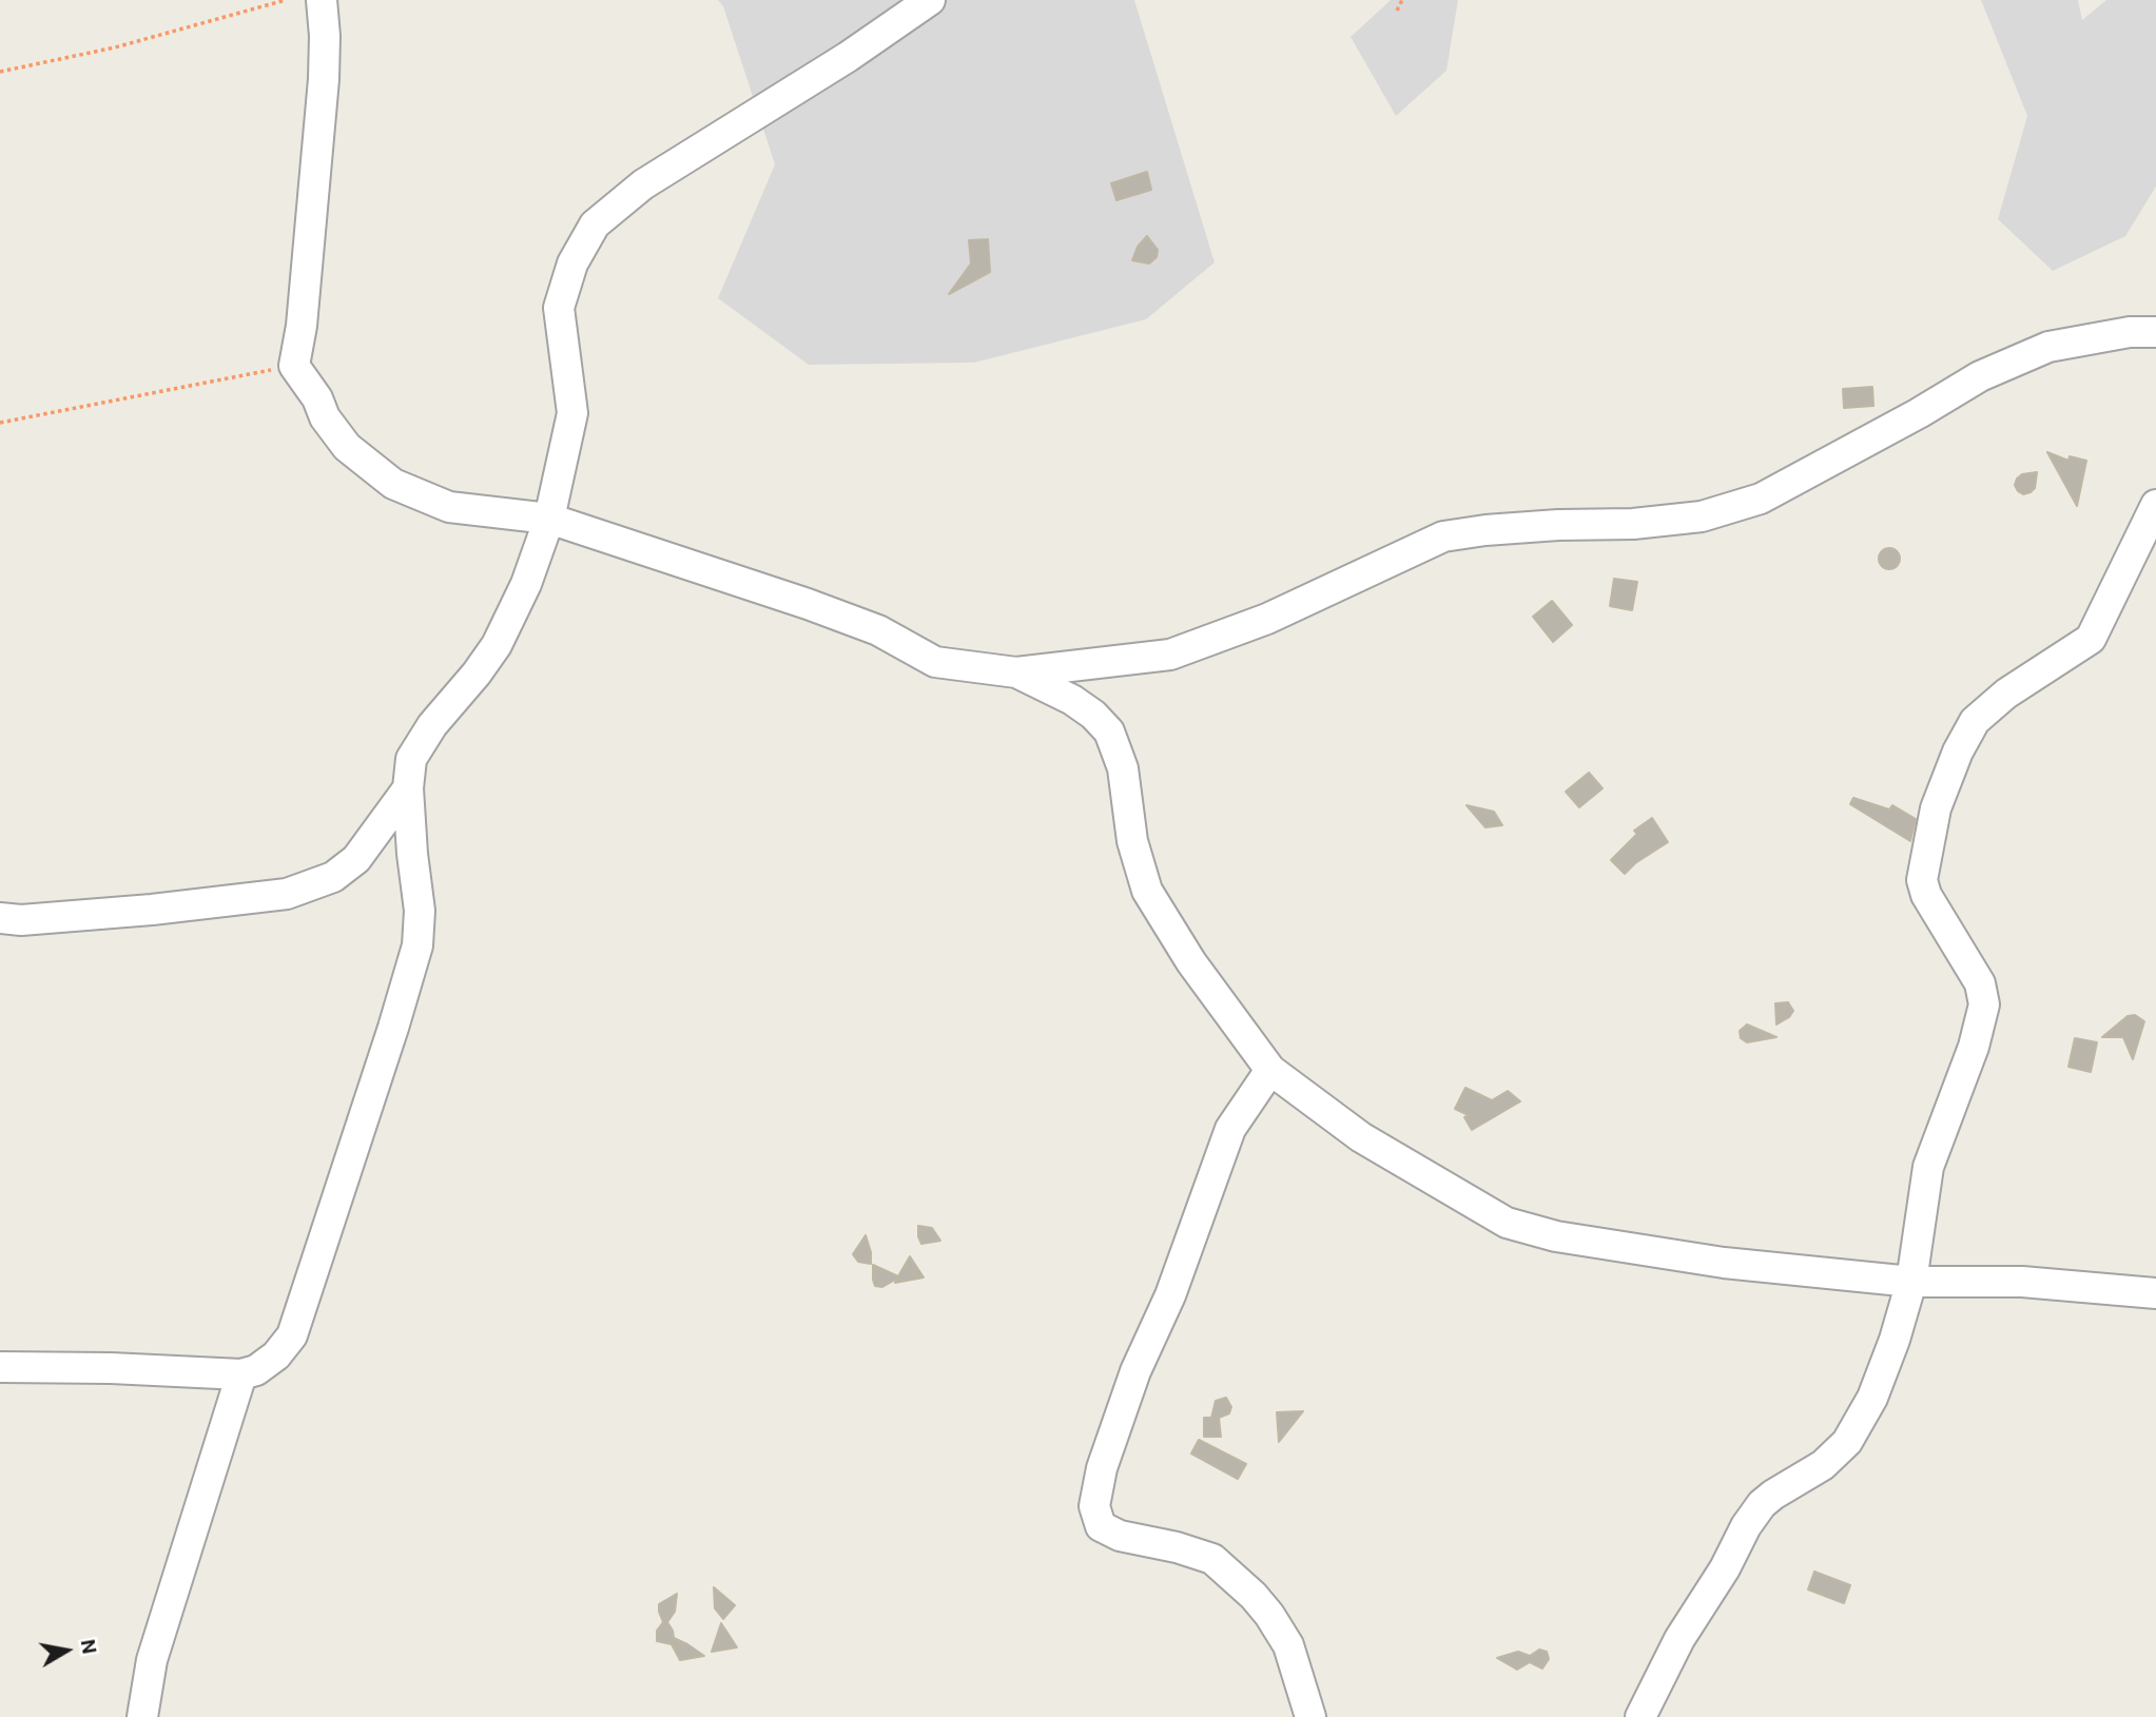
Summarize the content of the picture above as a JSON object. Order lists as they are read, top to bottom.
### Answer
{
  "north": "right"
}
